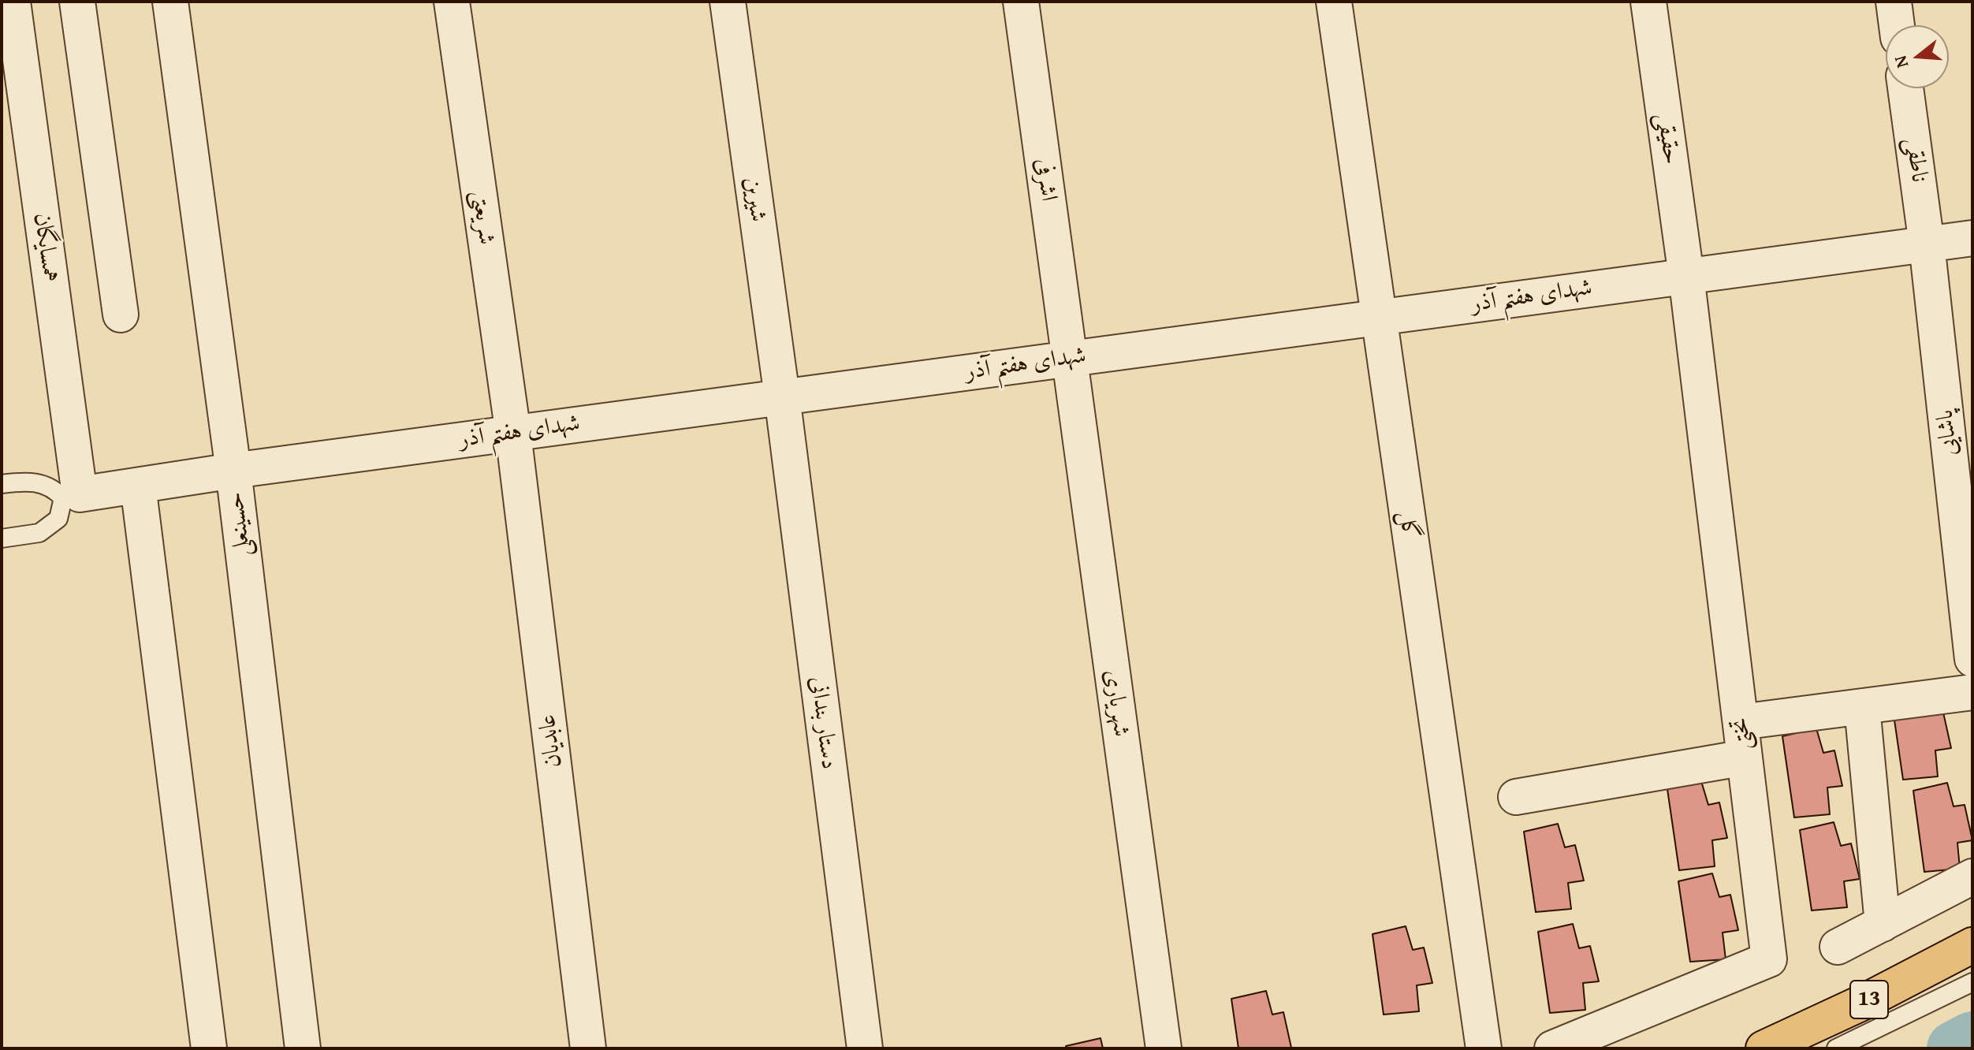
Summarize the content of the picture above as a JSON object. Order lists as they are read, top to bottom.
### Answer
{
  "streets": {
    "highway": ["13"],
    "street": [
      "حقیقی",
      "ناطقی",
      "اشرفی",
      "شیرین",
      "شریعتی",
      "همسایگان",
      "شهدای هفتم آذر",
      "پاشایی",
      "حسینعلی",
      "گل",
      "شهریاری",
      "دستار بندانی",
      "تختی",
      "عابدیان"
    ]
  },
  "crossings": [
    ["حقیقی", "شهدای هفتم آذر"],
    ["حقیقی", "تختی"],
    ["ناطقی", "شهدای هفتم آذر"],
    ["ناطقی", "پاشایی"],
    ["اشرفی", "شهدای هفتم آذر"],
    ["اشرفی", "شهریاری"],
    ["شیرین", "شهدای هفتم آذر"],
    ["شیرین", "دستار بندانی"],
    ["شریعتی", "شهدای هفتم آذر"],
    ["شریعتی", "عابدیان"],
    ["همسایگان", "شهدای هفتم آذر"],
    ["شهدای هفتم آذر", "پاشایی"],
    ["شهدای هفتم آذر", "حسینعلی"],
    ["شهدای هفتم آذر", "گل"],
    ["شهدای هفتم آذر", "شهریاری"],
    ["شهدای هفتم آذر", "دستار بندانی"],
    ["شهدای هفتم آذر", "تختی"],
    ["شهدای هفتم آذر", "عابدیان"]
  ],
  "north": "left"
}
